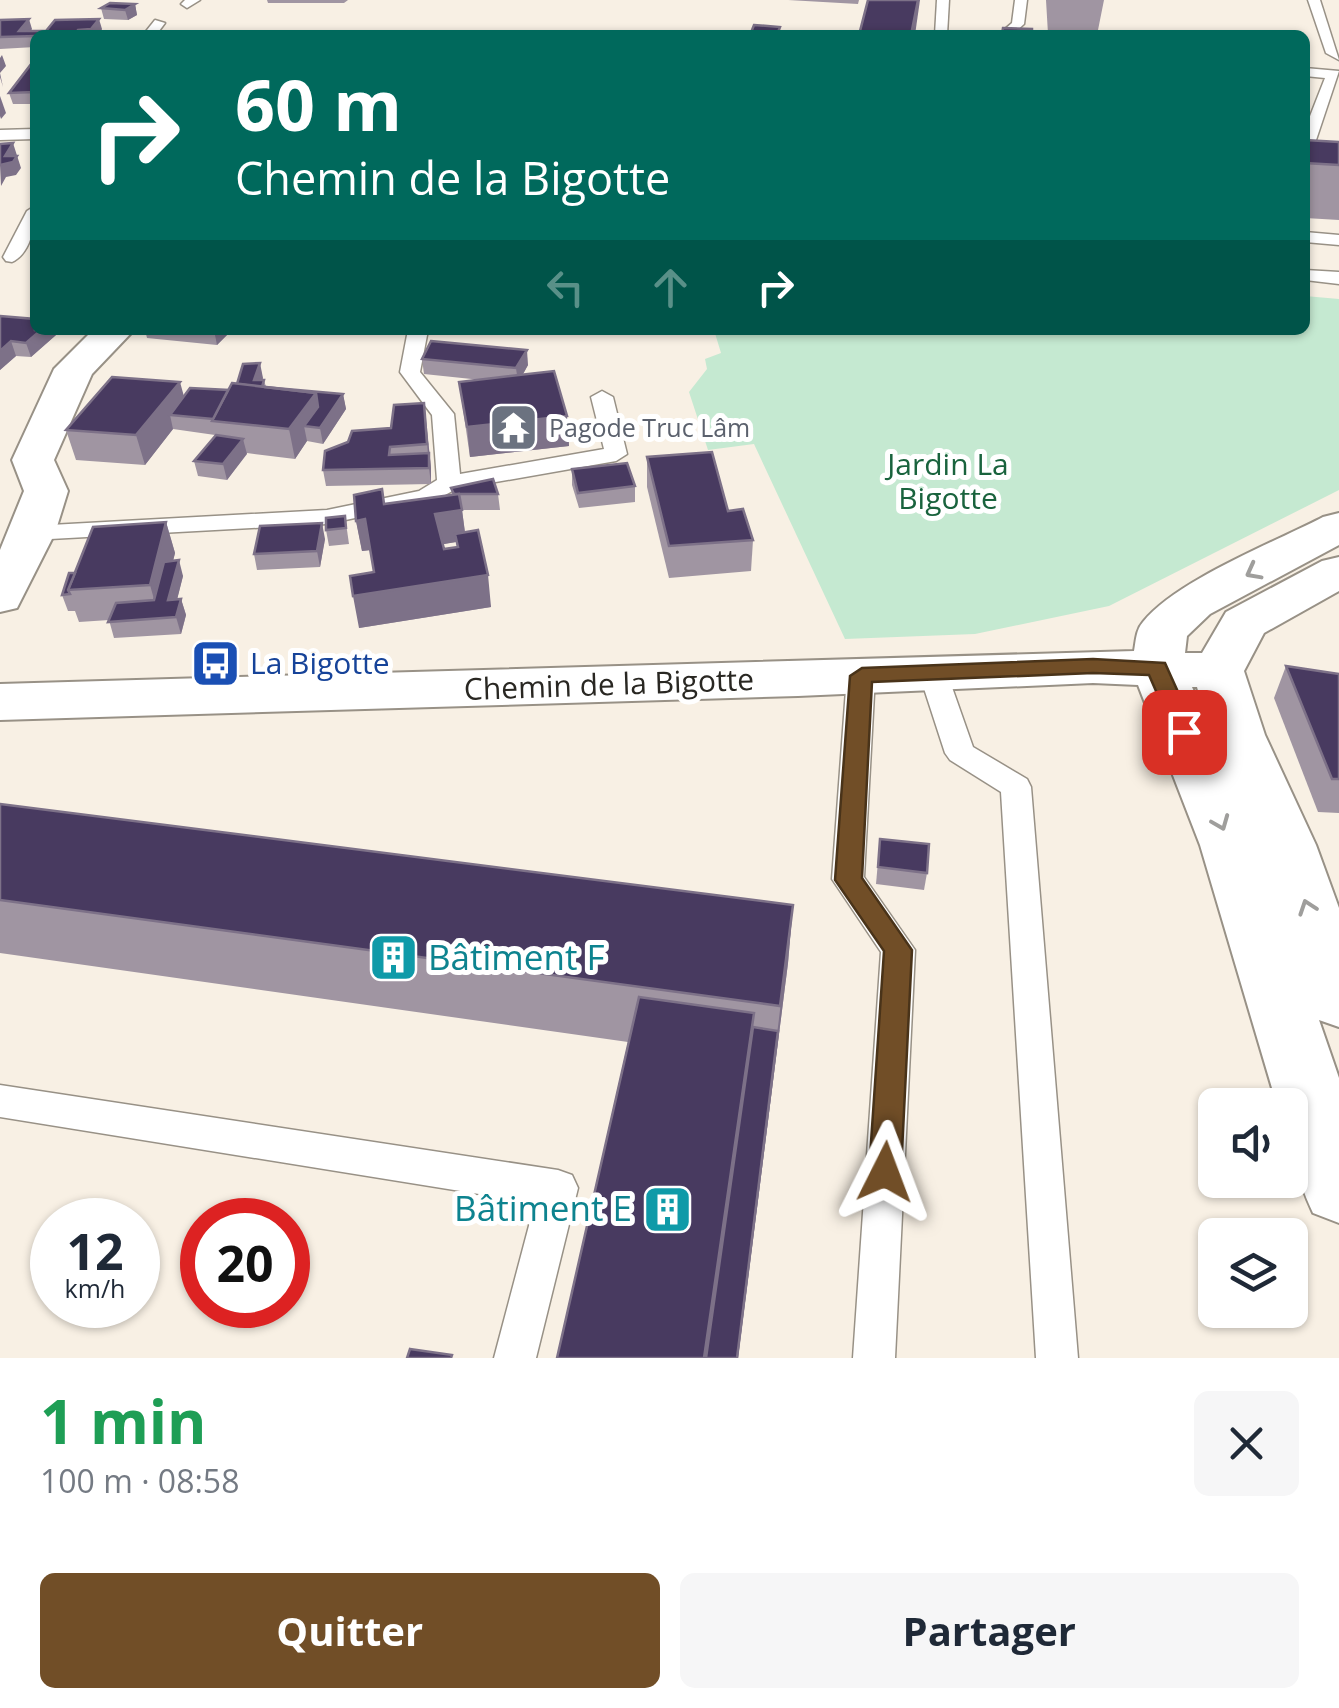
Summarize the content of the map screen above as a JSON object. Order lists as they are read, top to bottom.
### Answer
{
  "streets": {
    "street": ["Chemin de la Bigotte"]
  },
  "parks": ["Jardin La Bigotte"],
  "places": {
    "temple": ["Pagode Truc Lâm"],
    "bus stop": ["La Bigotte"],
    "building": ["Bâtiment F", "Bâtiment E"]
  },
  "page": {
    "turn": ["60 m", "Chemin de la Bigotte"],
    "speed": "12 km/h",
    "limit": "20",
    "heading": ["1 min", "100 m · 08:58"],
    "buttons": ["Quitter", "Partager"]
  }
}
